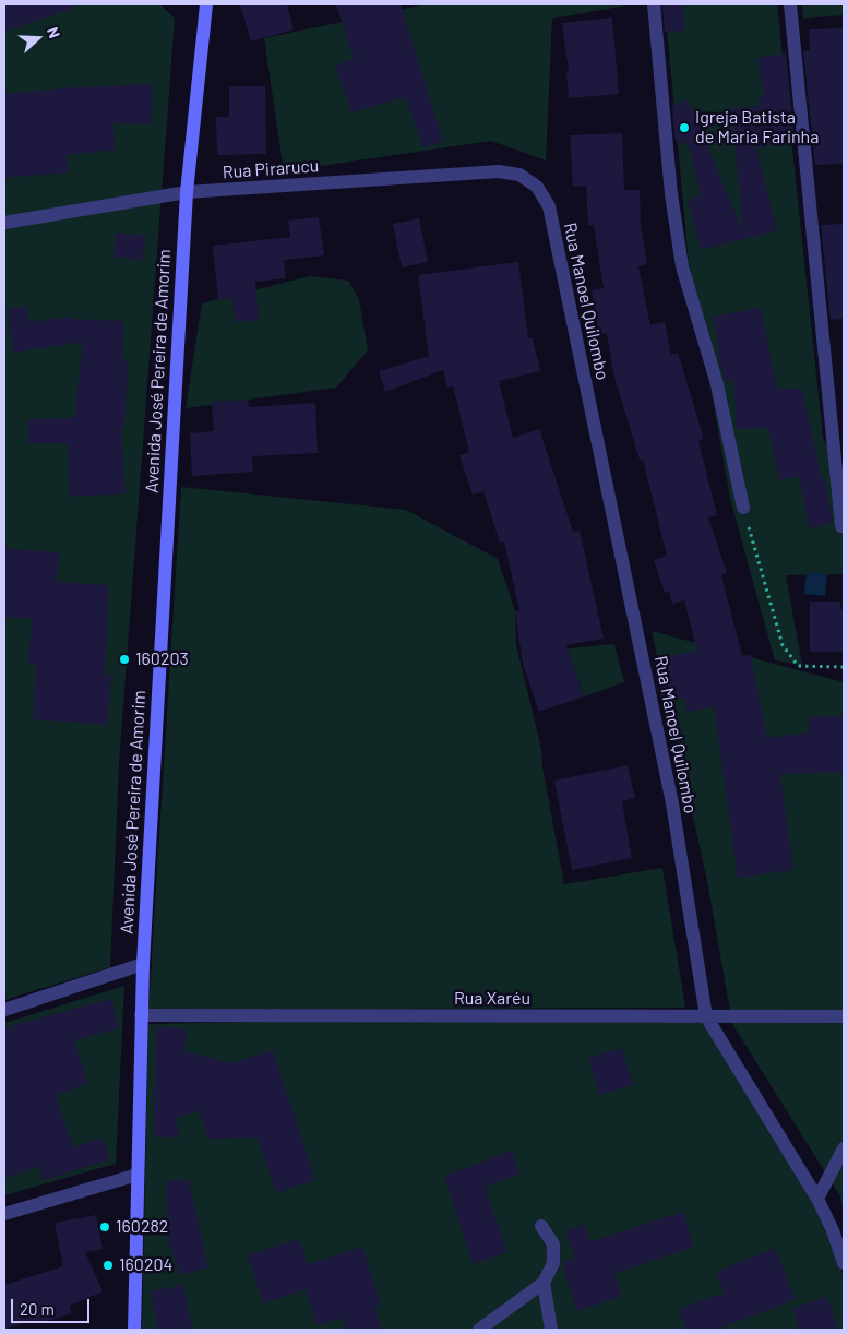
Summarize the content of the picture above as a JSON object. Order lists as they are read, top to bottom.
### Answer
{
  "streets": {
    "main road": ["Avenida José Pereira de Amorim"],
    "street": ["Rua Pirarucu", "Rua Manoel Quilombo", "Rua Xaréu"]
  },
  "crossings": [
    ["Rua Pirarucu", "Rua Manoel Quilombo"],
    ["Rua Pirarucu", "Avenida José Pereira de Amorim"],
    ["Rua Manoel Quilombo", "Rua Xaréu"],
    ["Avenida José Pereira de Amorim", "Rua Xaréu"]
  ],
  "places": [
    "Igreja Batista de Maria Farinha",
    "160203",
    "160282",
    "160204"
  ],
  "scale_bar": "20 m",
  "north": "right"
}
